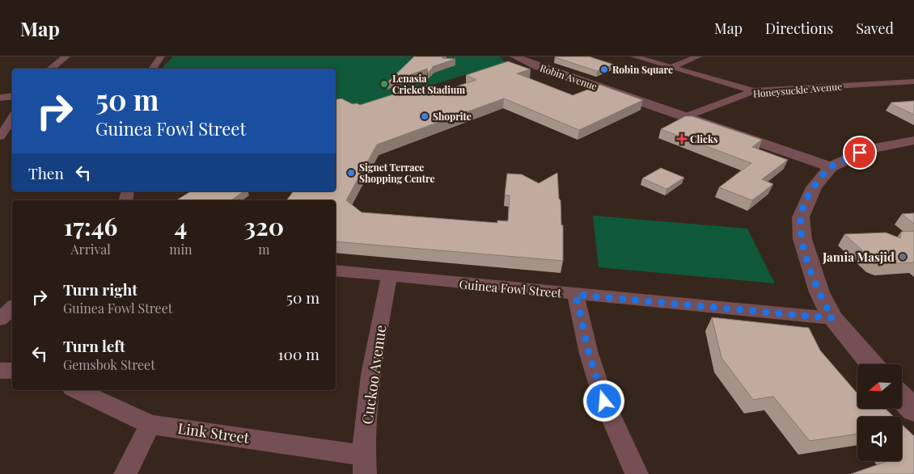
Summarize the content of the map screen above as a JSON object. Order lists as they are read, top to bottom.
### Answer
{
  "streets": {
    "street": [
      "Robin Avenue",
      "Honeysuckle Avenue",
      "Guinea Fowl Street",
      "Cuckoo Avenue",
      "Link Street"
    ]
  },
  "crossings": [
    ["Robin Avenue", "Honeysuckle Avenue"],
    ["Guinea Fowl Street", "Cuckoo Avenue"],
    ["Cuckoo Avenue", "Link Street"]
  ],
  "places": {
    "other": [
      "Robin Square",
      "Lenasia Cricket Stadium",
      "Shoprite",
      "Signet Terrace Shopping Centre",
      "Jamia Masjid"
    ],
    "health": ["Clicks"]
  },
  "north": "left",
  "page": {
    "header": "Map",
    "nav": ["Map", "Directions", "Saved"],
    "turn": ["50 m", "Guinea Fowl Street"],
    "then": "Then",
    "eta": [
      "17:46",
      "Arrival",
      "4",
      "min",
      "320",
      "m"
    ],
    "list": [
      {
        "name": "Turn right",
        "note": "Guinea Fowl Street",
        "value": "50 m"
      },
      {
        "name": "Turn left",
        "note": "Gemsbok Street",
        "value": "100 m"
      }
    ]
  }
}
